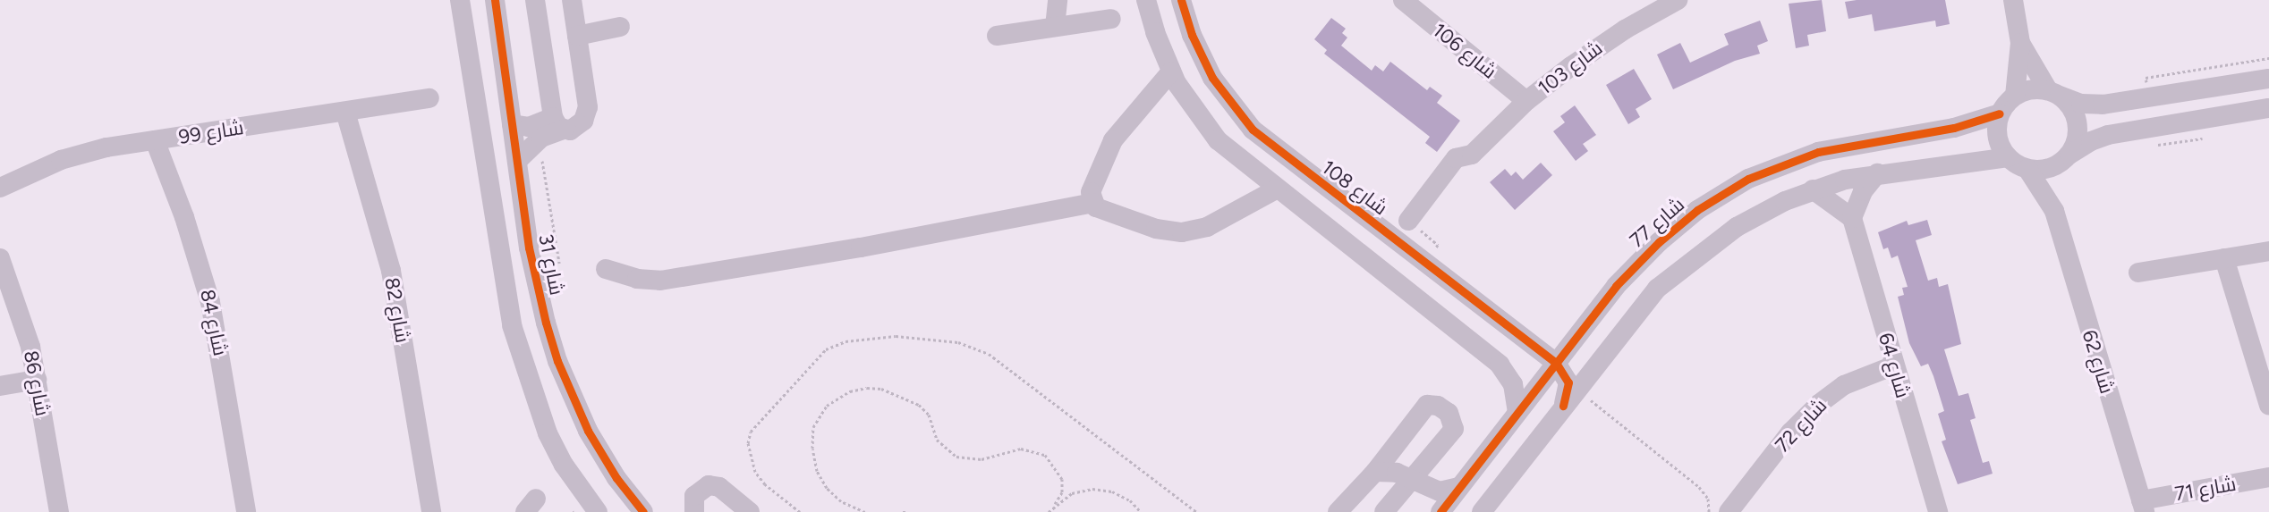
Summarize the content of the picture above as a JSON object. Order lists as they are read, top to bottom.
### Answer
{
  "streets": {
    "street": [
      "شارع 106",
      "شارع 103",
      "شارع 99",
      "شارع 108",
      "شارع 77",
      "شارع 31",
      "شارع 82",
      "شارع 84",
      "شارع 62",
      "شارع 64",
      "شارع 86",
      "شارع 72",
      "شارع 71"
    ]
  },
  "crossings": [
    ["شارع 106", "شارع 103"],
    ["شارع 99", "شارع 82"],
    ["شارع 99", "شارع 84"],
    ["شارع 108", "شارع 77"],
    ["شارع 77", "شارع 62"],
    ["شارع 62", "شارع 71"],
    ["شارع 64", "شارع 72"]
  ]
}
